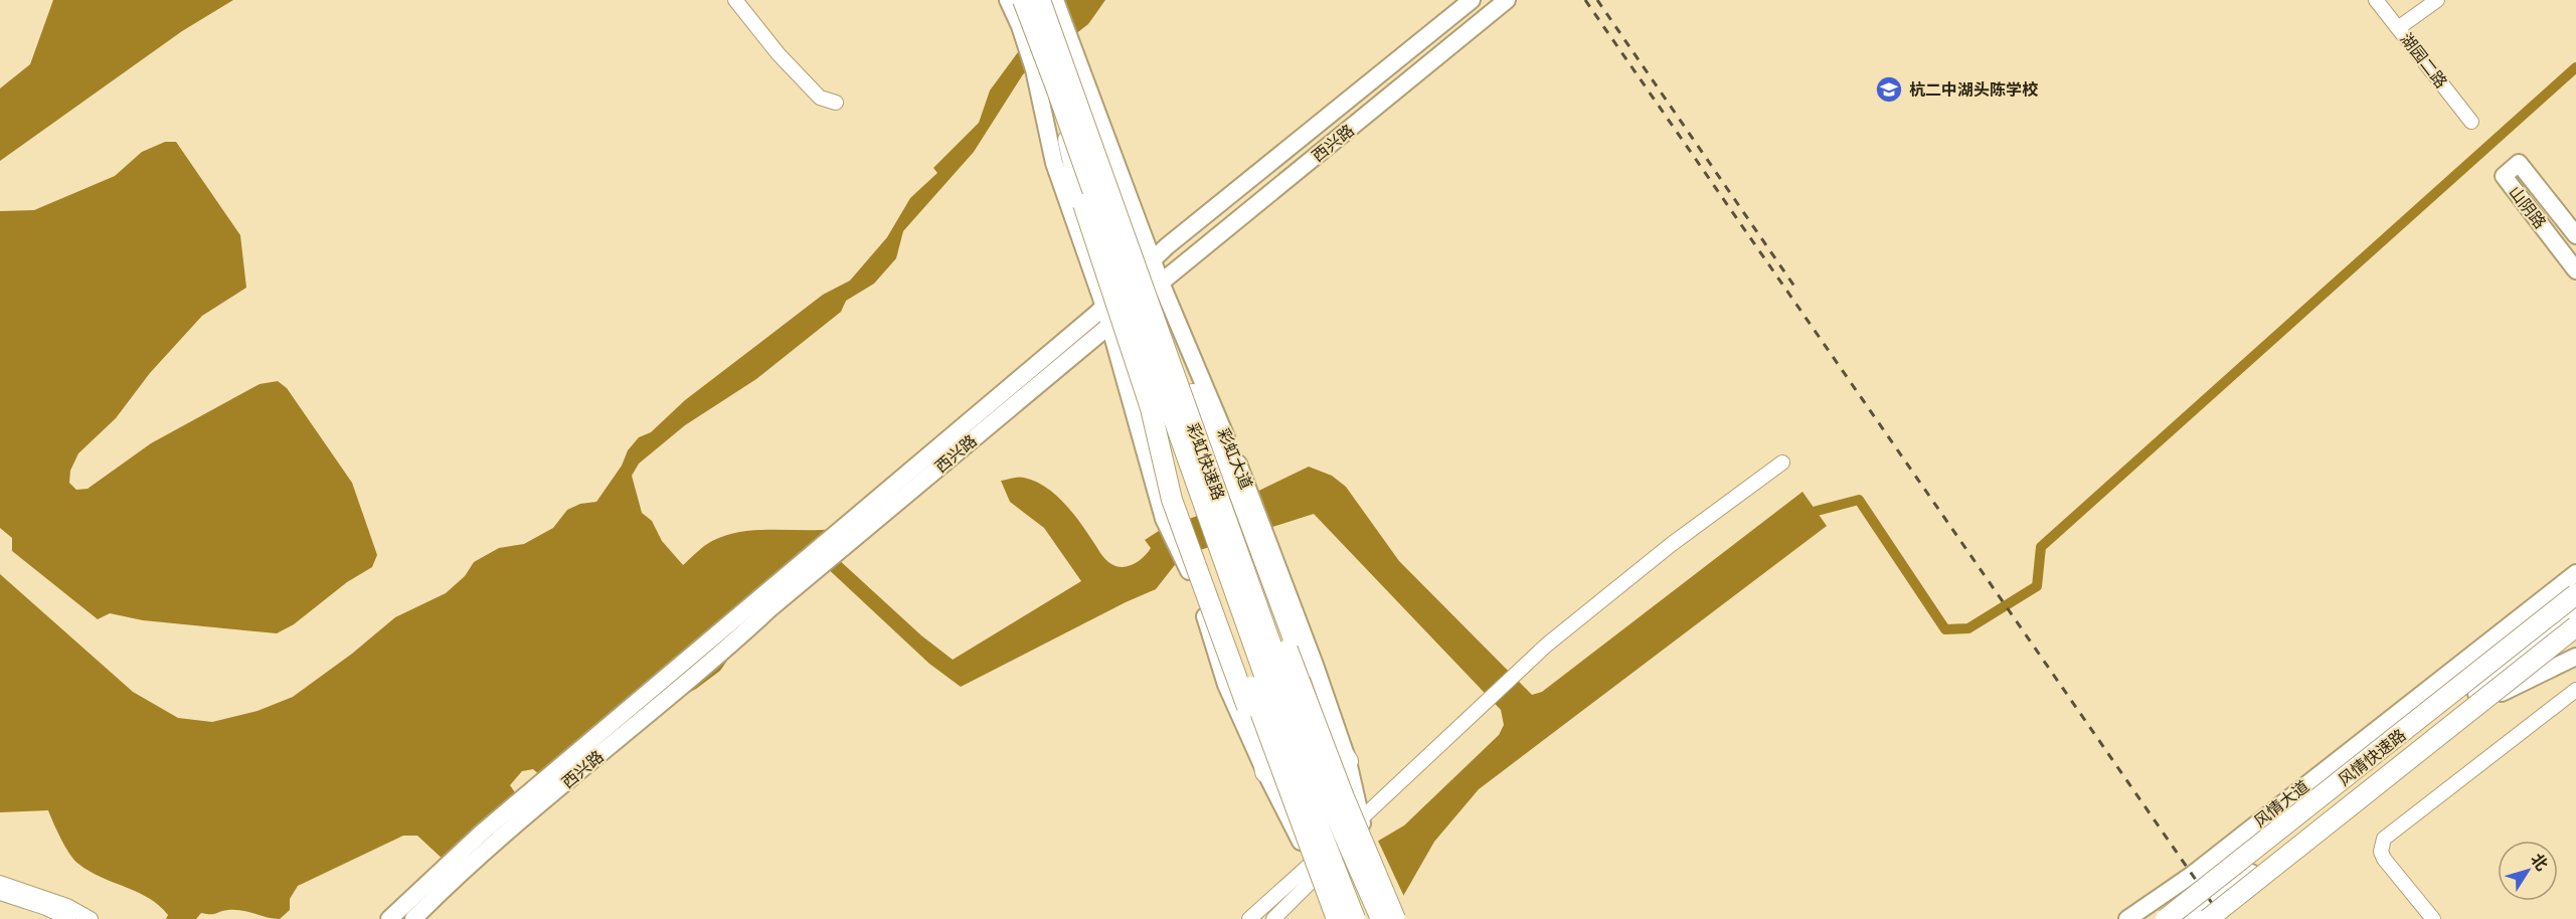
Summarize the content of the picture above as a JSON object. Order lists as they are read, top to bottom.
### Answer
{
  "streets": {
    "highway": ["彩虹快速路", "风情快速路"],
    "main road": [
      "西兴路",
      "山阴路",
      "彩虹大道",
      "风情大道"
    ],
    "street": ["湖园二路"]
  },
  "crossings": [
    ["西兴路", "彩虹大道"]
  ],
  "places": {
    "school or university": ["杭二中湖头陈学校"]
  },
  "north": "top right"
}
